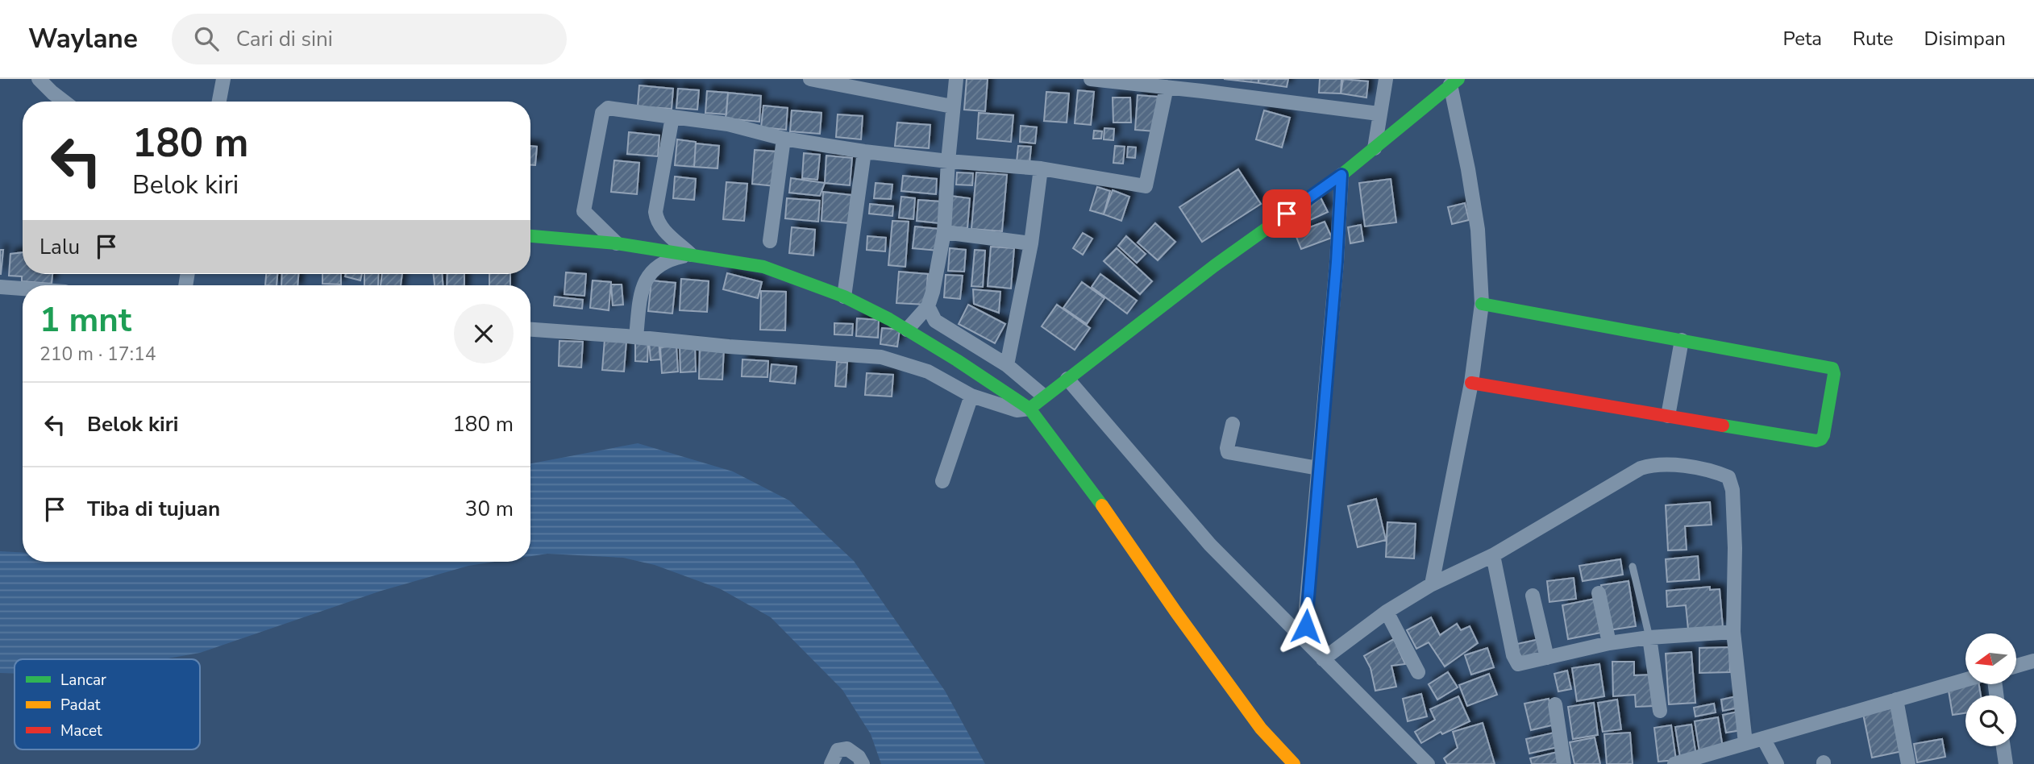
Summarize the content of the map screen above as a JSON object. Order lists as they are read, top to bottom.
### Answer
{
  "legend": ["Lancar", "Padat", "Macet"],
  "north": "left",
  "page": {
    "header": "Waylane",
    "search": "Cari di sini",
    "nav": ["Peta", "Rute", "Disimpan"],
    "turn": ["180 m", "Belok kiri"],
    "then": "Lalu",
    "heading": ["1 mnt", "210 m · 17:14"],
    "list": [
      {
        "name": "Belok kiri",
        "value": "180 m"
      },
      {
        "name": "Tiba di tujuan",
        "value": "30 m"
      }
    ]
  }
}
